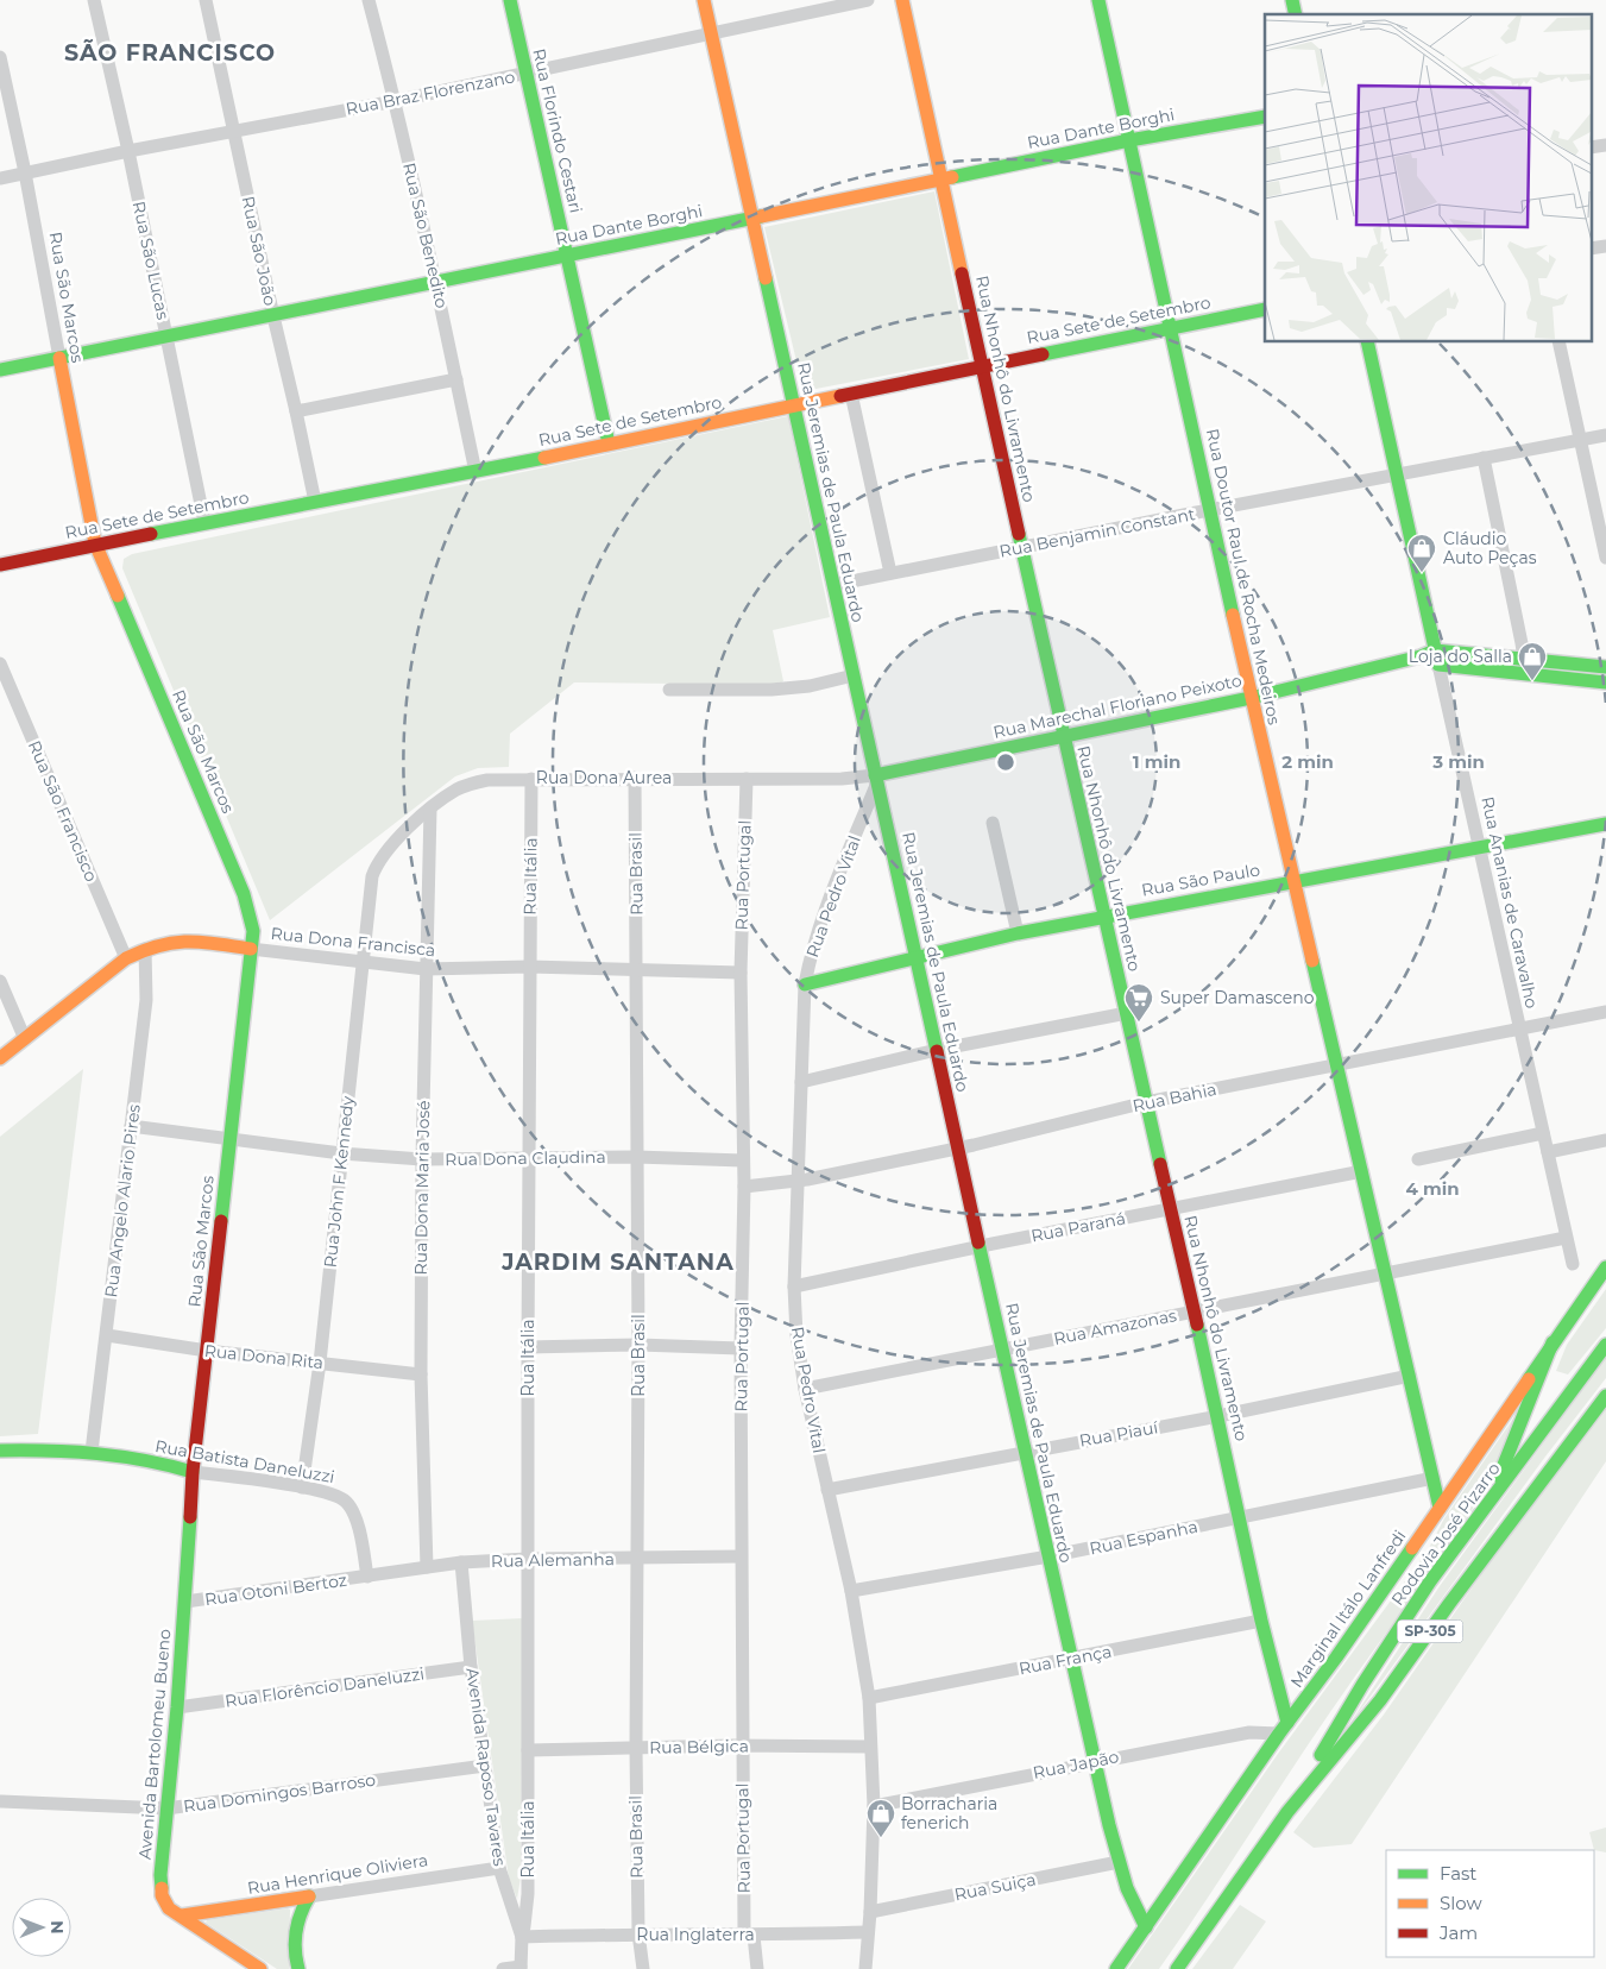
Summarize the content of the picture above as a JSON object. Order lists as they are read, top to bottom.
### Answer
{
  "streets": {
    "street": [
      "Rua Braz Florenzano",
      "Rua Dante Borghi",
      "Rua Florindo Cestari",
      "Rua São Benedito",
      "Rua São João",
      "Rua São Lucas",
      "Rua São Marcos",
      "Rua Sete de Setembro",
      "Rua Nhonhô do Livramento",
      "Rua Jeremias de Paula Eduardo",
      "Rua Benjamin Constant",
      "Rua Doutor Raul de Rocha Medeiros",
      "Rua Marechal Floriano Peixoto",
      "Rua Dona Aurea",
      "Rua São Francisco",
      "Rua Brasil",
      "Rua Portugal",
      "Rua Itália",
      "Rua São Paulo",
      "Rua Pedro Vital",
      "Rua Ananias de Caravalho",
      "Rua Dona Francisca",
      "Rua Bahia",
      "Rua Dona Claudina",
      "Rua John F Kennedy",
      "Rua Dona Maria José",
      "Rua Angelo Alario Pires",
      "Rua Paraná",
      "Rua Amazonas",
      "Rua Dona Rita",
      "Rua Piauí",
      "Rua Batista Daneluzzi",
      "Rodovia José Pizarro",
      "Rua Espanha",
      "Rua Alemanha",
      "Rua Otoni Bertoz",
      "Marginal Itálo Lanfredi",
      "SP-305",
      "Rua França",
      "Rua Florêncio Daneluzzi",
      "Avenida Bartolomeu Bueno",
      "Rua Bélgica",
      "Rua Japão",
      "Avenida Raposo Tavares",
      "Rua Domingos Barroso",
      "Rua Henrique Oliviera",
      "Rua Suiça",
      "Rua Inglaterra"
    ]
  },
  "crossings": [
    ["Rua Braz Florenzano", "Rua Florindo Cestari"],
    ["Rua Braz Florenzano", "Rua São Benedito"],
    ["Rua Braz Florenzano", "Rua São João"],
    ["Rua Braz Florenzano", "Rua São Lucas"],
    ["Rua Braz Florenzano", "Rua São Marcos"],
    ["Rua Braz Florenzano", "Rua Jeremias de Paula Eduardo"],
    ["Rua Dante Borghi", "Rua Florindo Cestari"],
    ["Rua Dante Borghi", "Rua São Benedito"],
    ["Rua Dante Borghi", "Rua São João"],
    ["Rua Dante Borghi", "Rua São Lucas"],
    ["Rua Dante Borghi", "Rua São Marcos"],
    ["Rua Dante Borghi", "Rua Nhonhô do Livramento"],
    ["Rua Dante Borghi", "Rua Jeremias de Paula Eduardo"],
    ["Rua Dante Borghi", "Rua Doutor Raul de Rocha Medeiros"],
    ["Rua Florindo Cestari", "Rua Sete de Setembro"],
    ["Rua São Benedito", "Rua Sete de Setembro"],
    ["Rua São João", "Rua Sete de Setembro"],
    ["Rua São Lucas", "Rua Sete de Setembro"],
    ["Rua São Marcos", "Rua Sete de Setembro"],
    ["Rua São Marcos", "Rua Dona Francisca"],
    ["Rua São Marcos", "Rua Dona Claudina"],
    ["Rua São Marcos", "Rua Dona Rita"],
    ["Rua São Marcos", "Rua Batista Daneluzzi"],
    ["Rua São Marcos", "Avenida Bartolomeu Bueno"],
    ["Rua Sete de Setembro", "Rua Nhonhô do Livramento"],
    ["Rua Sete de Setembro", "Rua Jeremias de Paula Eduardo"],
    ["Rua Sete de Setembro", "Rua Doutor Raul de Rocha Medeiros"],
    ["Rua Nhonhô do Livramento", "Rua Benjamin Constant"],
    ["Rua Nhonhô do Livramento", "Rua Marechal Floriano Peixoto"],
    ["Rua Nhonhô do Livramento", "Rua São Paulo"],
    ["Rua Nhonhô do Livramento", "Rua Bahia"],
    ["Rua Nhonhô do Livramento", "Rua Paraná"],
    ["Rua Nhonhô do Livramento", "Rua Amazonas"],
    ["Rua Nhonhô do Livramento", "Rua Piauí"],
    ["Rua Nhonhô do Livramento", "Rua Espanha"],
    ["Rua Nhonhô do Livramento", "Marginal Itálo Lanfredi"],
    ["Rua Nhonhô do Livramento", "Rua França"],
    ["Rua Nhonhô do Livramento", "Rua Japão"],
    ["Rua Jeremias de Paula Eduardo", "Rua Benjamin Constant"],
    ["Rua Jeremias de Paula Eduardo", "Rua Marechal Floriano Peixoto"],
    ["Rua Jeremias de Paula Eduardo", "Rua Dona Aurea"],
    ["Rua Jeremias de Paula Eduardo", "Rua São Paulo"],
    ["Rua Jeremias de Paula Eduardo", "Rua Pedro Vital"],
    ["Rua Jeremias de Paula Eduardo", "Rua Bahia"],
    ["Rua Jeremias de Paula Eduardo", "Rua Paraná"],
    ["Rua Jeremias de Paula Eduardo", "Rua Amazonas"],
    ["Rua Jeremias de Paula Eduardo", "Rua Piauí"],
    ["Rua Jeremias de Paula Eduardo", "Rua Espanha"],
    ["Rua Jeremias de Paula Eduardo", "Marginal Itálo Lanfredi"],
    ["Rua Jeremias de Paula Eduardo", "Rua França"],
    ["Rua Jeremias de Paula Eduardo", "Rua Japão"],
    ["Rua Jeremias de Paula Eduardo", "Rua Suiça"],
    ["Rua Benjamin Constant", "Rua Doutor Raul de Rocha Medeiros"],
    ["Rua Benjamin Constant", "Rua Ananias de Caravalho"],
    ["Rua Doutor Raul de Rocha Medeiros", "Rua Marechal Floriano Peixoto"],
    ["Rua Doutor Raul de Rocha Medeiros", "Rua São Paulo"],
    ["Rua Doutor Raul de Rocha Medeiros", "Rua Bahia"],
    ["Rua Doutor Raul de Rocha Medeiros", "Rua Paraná"],
    ["Rua Doutor Raul de Rocha Medeiros", "Rua Amazonas"],
    ["Rua Doutor Raul de Rocha Medeiros", "Rua Piauí"],
    ["Rua Doutor Raul de Rocha Medeiros", "Rua Espanha"],
    ["Rua Doutor Raul de Rocha Medeiros", "Marginal Itálo Lanfredi"],
    ["Rua Marechal Floriano Peixoto", "Rua Dona Aurea"],
    ["Rua Marechal Floriano Peixoto", "Rua Pedro Vital"],
    ["Rua Marechal Floriano Peixoto", "Rua Ananias de Caravalho"],
    ["Rua Dona Aurea", "Rua Brasil"],
    ["Rua Dona Aurea", "Rua Portugal"],
    ["Rua Dona Aurea", "Rua Itália"],
    ["Rua Dona Aurea", "Rua Pedro Vital"],
    ["Rua Dona Aurea", "Rua John F Kennedy"],
    ["Rua Dona Aurea", "Rua Dona Maria José"],
    ["Rua São Francisco", "Rua Dona Francisca"],
    ["Rua Brasil", "Rua Dona Francisca"],
    ["Rua Brasil", "Rua Dona Claudina"],
    ["Rua Brasil", "Rua Alemanha"],
    ["Rua Brasil", "Rua Bélgica"],
    ["Rua Brasil", "Rua Inglaterra"],
    ["Rua Portugal", "Rua Dona Francisca"],
    ["Rua Portugal", "Rua Bahia"],
    ["Rua Portugal", "Rua Dona Claudina"],
    ["Rua Portugal", "Rua Alemanha"],
    ["Rua Portugal", "Rua Bélgica"],
    ["Rua Portugal", "Rua Inglaterra"],
    ["Rua Itália", "Rua Dona Francisca"],
    ["Rua Itália", "Rua Dona Claudina"],
    ["Rua Itália", "Rua Alemanha"],
    ["Rua Itália", "Rua Bélgica"],
    ["Rua Itália", "Avenida Raposo Tavares"],
    ["Rua Itália", "Rua Inglaterra"],
    ["Rua São Paulo", "Rua Pedro Vital"],
    ["Rua São Paulo", "Rua Ananias de Caravalho"],
    ["Rua Pedro Vital", "Rua Bahia"],
    ["Rua Pedro Vital", "Rua Paraná"],
    ["Rua Pedro Vital", "Rua Amazonas"],
    ["Rua Pedro Vital", "Rua Piauí"],
    ["Rua Pedro Vital", "Rua Espanha"],
    ["Rua Pedro Vital", "Rua França"],
    ["Rua Pedro Vital", "Rua Bélgica"],
    ["Rua Pedro Vital", "Rua Japão"],
    ["Rua Pedro Vital", "Rua Suiça"],
    ["Rua Pedro Vital", "Rua Inglaterra"],
    ["Rua Ananias de Caravalho", "Rua Bahia"],
    ["Rua Ananias de Caravalho", "Rua Amazonas"],
    ["Rua Dona Francisca", "Rua John F Kennedy"],
    ["Rua Dona Francisca", "Rua Dona Maria José"],
    ["Rua Dona Francisca", "Rua Angelo Alario Pires"],
    ["Rua Dona Claudina", "Rua John F Kennedy"],
    ["Rua Dona Claudina", "Rua Dona Maria José"],
    ["Rua Dona Claudina", "Rua Angelo Alario Pires"],
    ["Rua John F Kennedy", "Rua Dona Rita"],
    ["Rua John F Kennedy", "Rua Batista Daneluzzi"],
    ["Rua Dona Maria José", "Rua Dona Rita"],
    ["Rua Dona Maria José", "Rua Alemanha"],
    ["Rua Angelo Alario Pires", "Rua Dona Rita"],
    ["Rua Angelo Alario Pires", "Rua Batista Daneluzzi"],
    ["Rua Batista Daneluzzi", "Rua Alemanha"],
    ["Rua Batista Daneluzzi", "Rua Otoni Bertoz"],
    ["Rua Batista Daneluzzi", "Avenida Bartolomeu Bueno"],
    ["Rua Alemanha", "Rua Otoni Bertoz"],
    ["Rua Alemanha", "Avenida Raposo Tavares"],
    ["Rua Otoni Bertoz", "Avenida Bartolomeu Bueno"],
    ["Marginal Itálo Lanfredi", "Rua Japão"],
    ["Rua Florêncio Daneluzzi", "Avenida Bartolomeu Bueno"],
    ["Rua Florêncio Daneluzzi", "Avenida Raposo Tavares"],
    ["Avenida Bartolomeu Bueno", "Rua Domingos Barroso"],
    ["Avenida Bartolomeu Bueno", "Rua Henrique Oliviera"],
    ["Avenida Raposo Tavares", "Rua Domingos Barroso"],
    ["Avenida Raposo Tavares", "Rua Henrique Oliviera"],
    ["Avenida Raposo Tavares", "Rua Inglaterra"]
  ],
  "districts": ["SÃO FRANCISCO", "JARDIM SANTANA"],
  "places": {
    "shop": ["Cláudio Auto Peças", "Loja do Salla", "Borracharia fenerich"],
    "supermarket": ["Super Damasceno"]
  },
  "legend": ["Fast", "Slow", "Jam"],
  "north": "right",
  "rings": [
    "1 min",
    "2 min",
    "3 min",
    "4 min"
  ]
}
